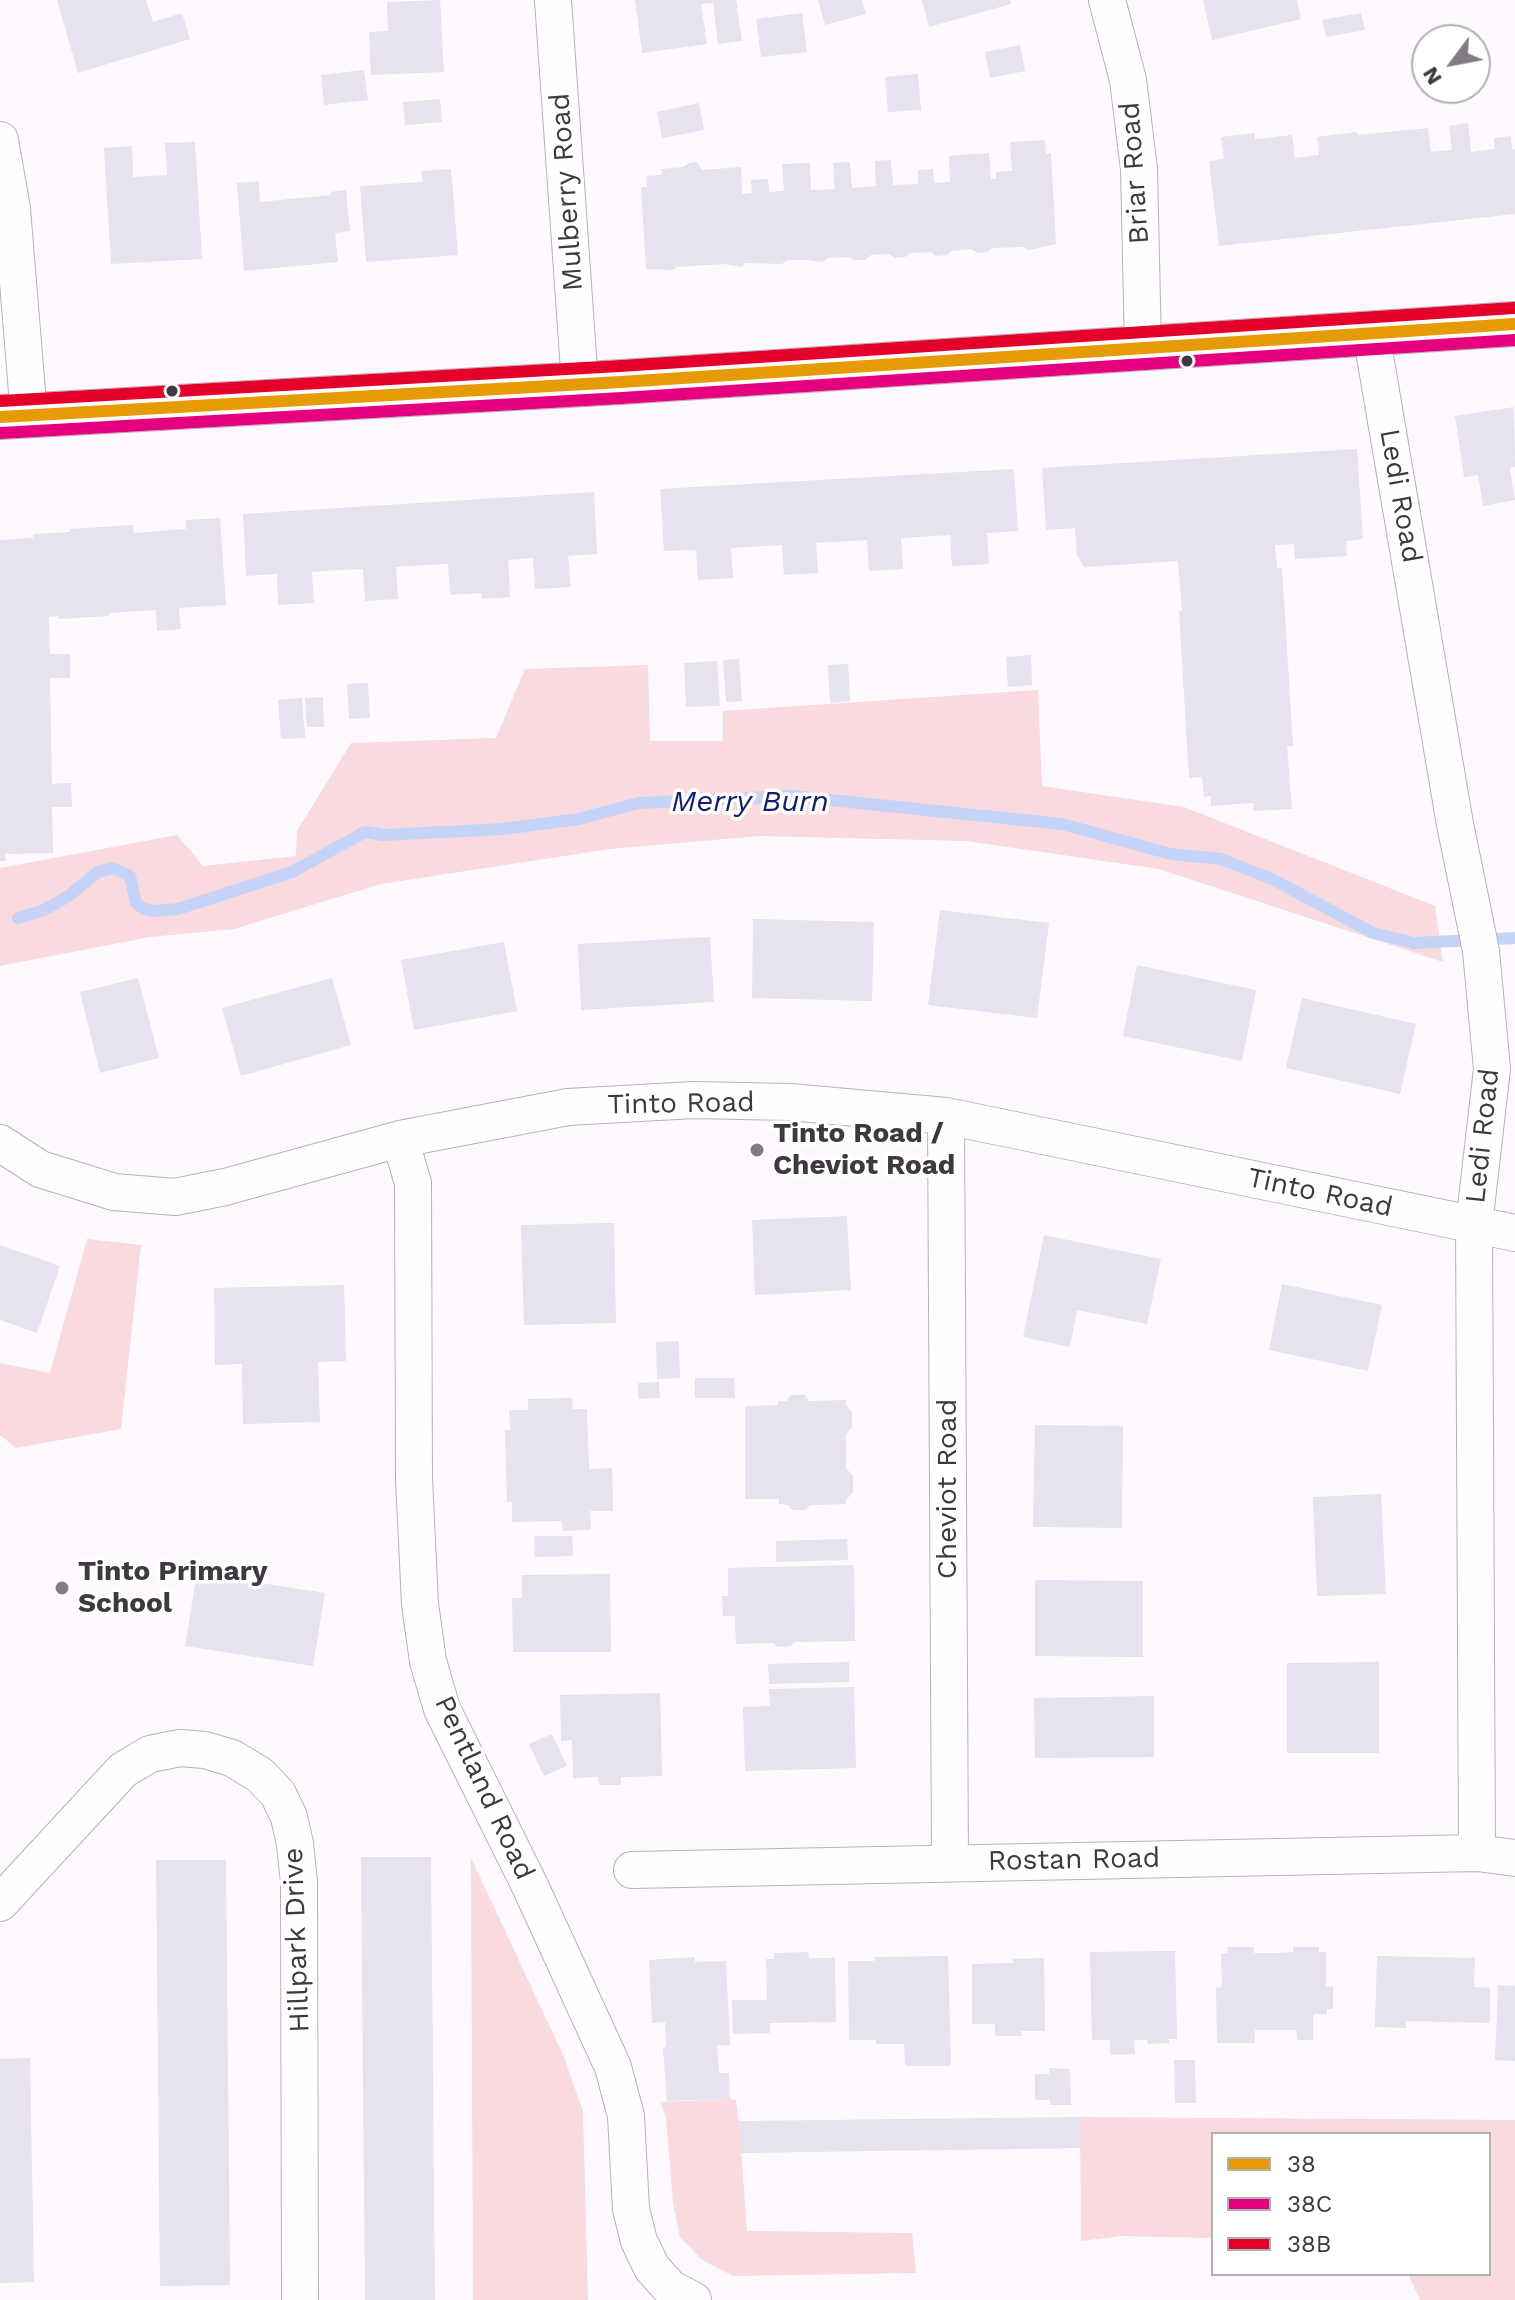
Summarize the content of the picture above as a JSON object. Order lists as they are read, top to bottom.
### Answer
{
  "streets": {
    "street": [
      "Briar Road",
      "Mulberry Road",
      "Ledi Road",
      "Tinto Road",
      "Cheviot Road",
      "Pentland Road",
      "Rostan Road",
      "Hillpark Drive"
    ]
  },
  "crossings": [
    ["Ledi Road", "Tinto Road"],
    ["Ledi Road", "Rostan Road"],
    ["Tinto Road", "Cheviot Road"],
    ["Tinto Road", "Pentland Road"],
    ["Cheviot Road", "Rostan Road"]
  ],
  "water": ["Merry Burn"],
  "places": ["Tinto Road / Cheviot Road", "Tinto Primary School"],
  "lines": ["transit line 38B", "transit line 38", "transit line 38C"],
  "legend": ["38", "38C", "38B"],
  "north": "bottom left"
}
